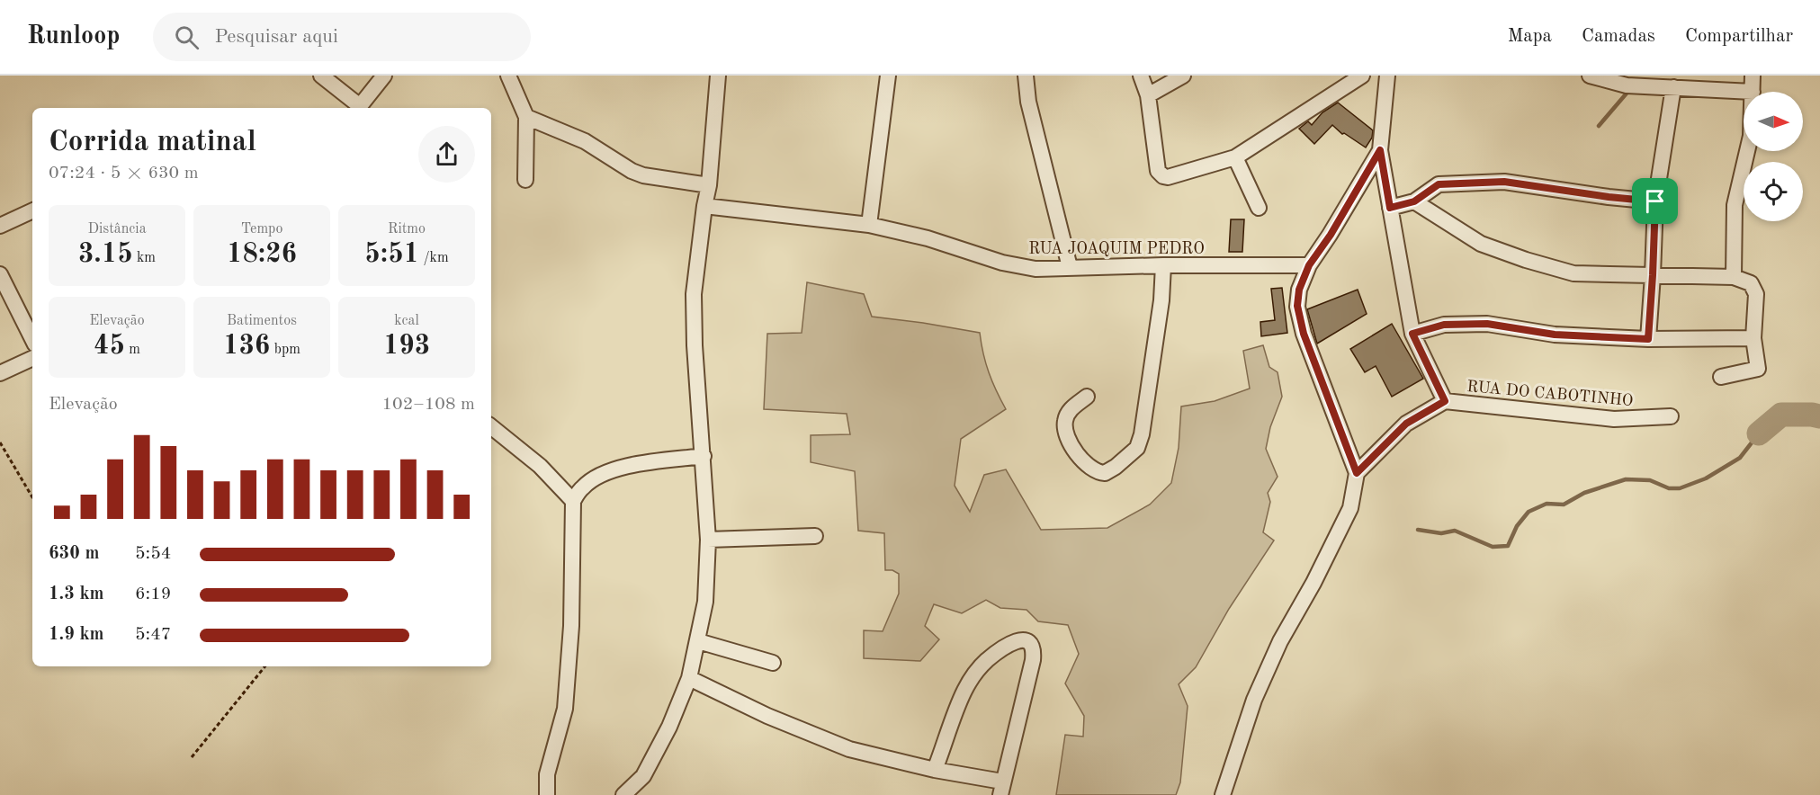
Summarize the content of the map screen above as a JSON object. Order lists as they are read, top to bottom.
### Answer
{
  "streets": {
    "street": ["RUA JOAQUIM PEDRO", "RUA DO CABOTINHO"]
  },
  "north": "right",
  "page": {
    "header": "Runloop",
    "search": "Pesquisar aqui",
    "nav": ["Mapa", "Camadas", "Compartilhar"],
    "heading": ["Corrida matinal", "07:24 · 5 × 630 m"],
    "stats": [
      ["Distância", "3.15 km"],
      ["Tempo", "18:26"],
      ["Ritmo", "5:51 /km"],
      ["Elevação", "45 m"],
      ["Batimentos", "136 bpm"],
      ["kcal", "193"]
    ],
    "chart": ["Elevação", "102–108 m"],
    "list": [
      {
        "name": "630 m",
        "note": "5:54"
      },
      {
        "name": "1.3 km",
        "note": "6:19"
      },
      {
        "name": "1.9 km",
        "note": "5:47"
      }
    ]
  }
}
